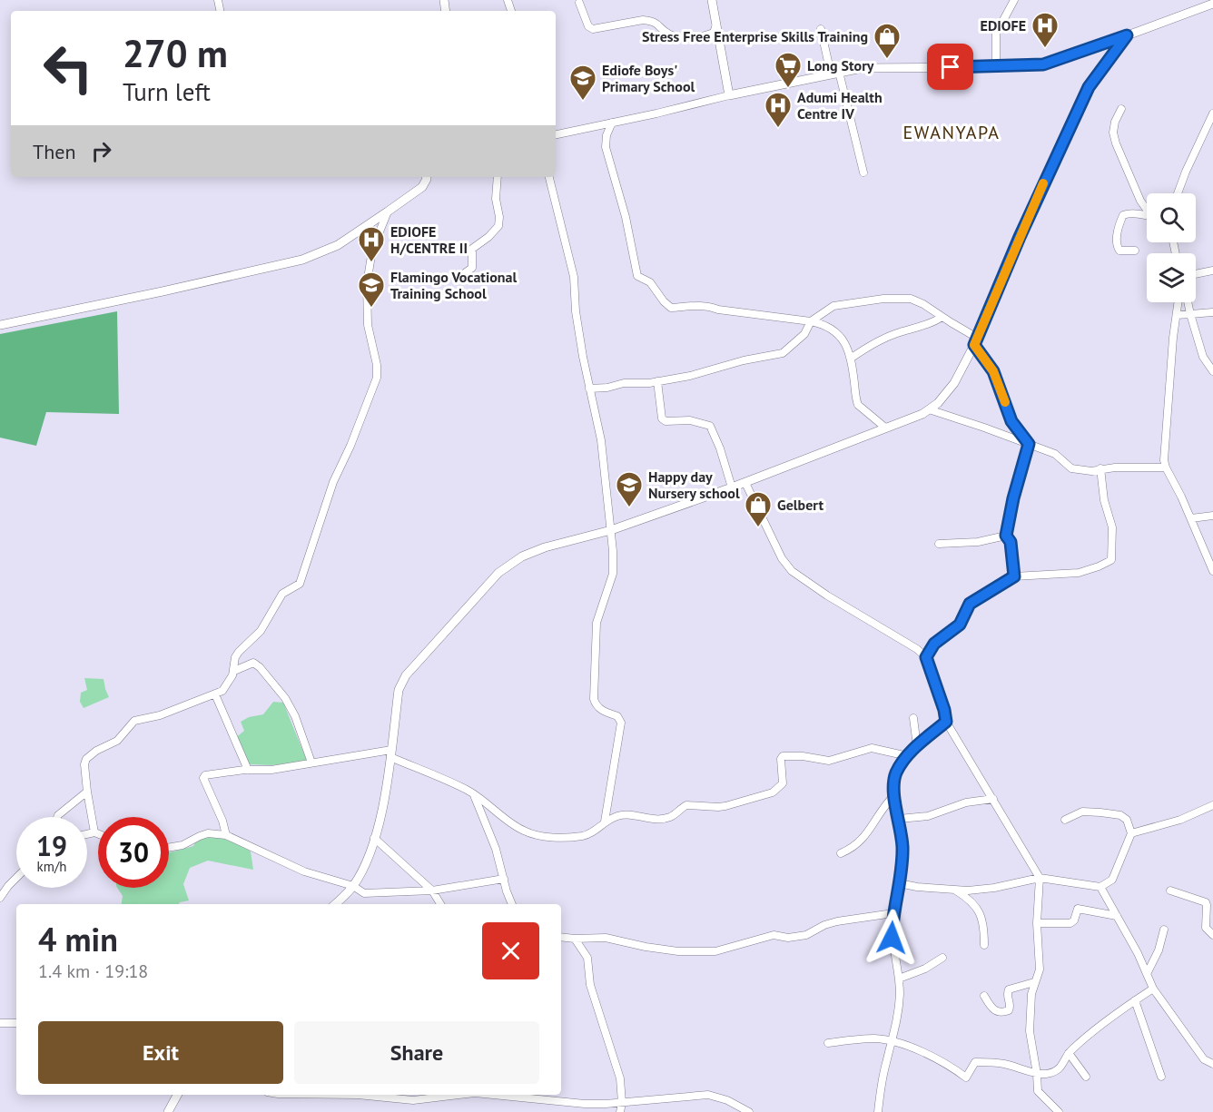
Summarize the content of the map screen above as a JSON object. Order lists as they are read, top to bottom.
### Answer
{
  "districts": ["EWANYAPA"],
  "places": {
    "hospital": ["EDIOFE", "Adumi Health Centre IV", "EDIOFE H/CENTRE II"],
    "shop": ["Stress Free Enterprise Skills Training", "Gelbert"],
    "supermarket": ["Long Story"],
    "school or university": ["Ediofe Boys' Primary School", "Flamingo Vocational Training School", "Happy day Nursery school"]
  },
  "page": {
    "turn": ["270 m", "Turn left"],
    "then": "Then",
    "speed": "19 km/h",
    "limit": "30",
    "heading": ["4 min", "1.4 km · 19:18"],
    "buttons": ["Exit", "Share"]
  }
}
